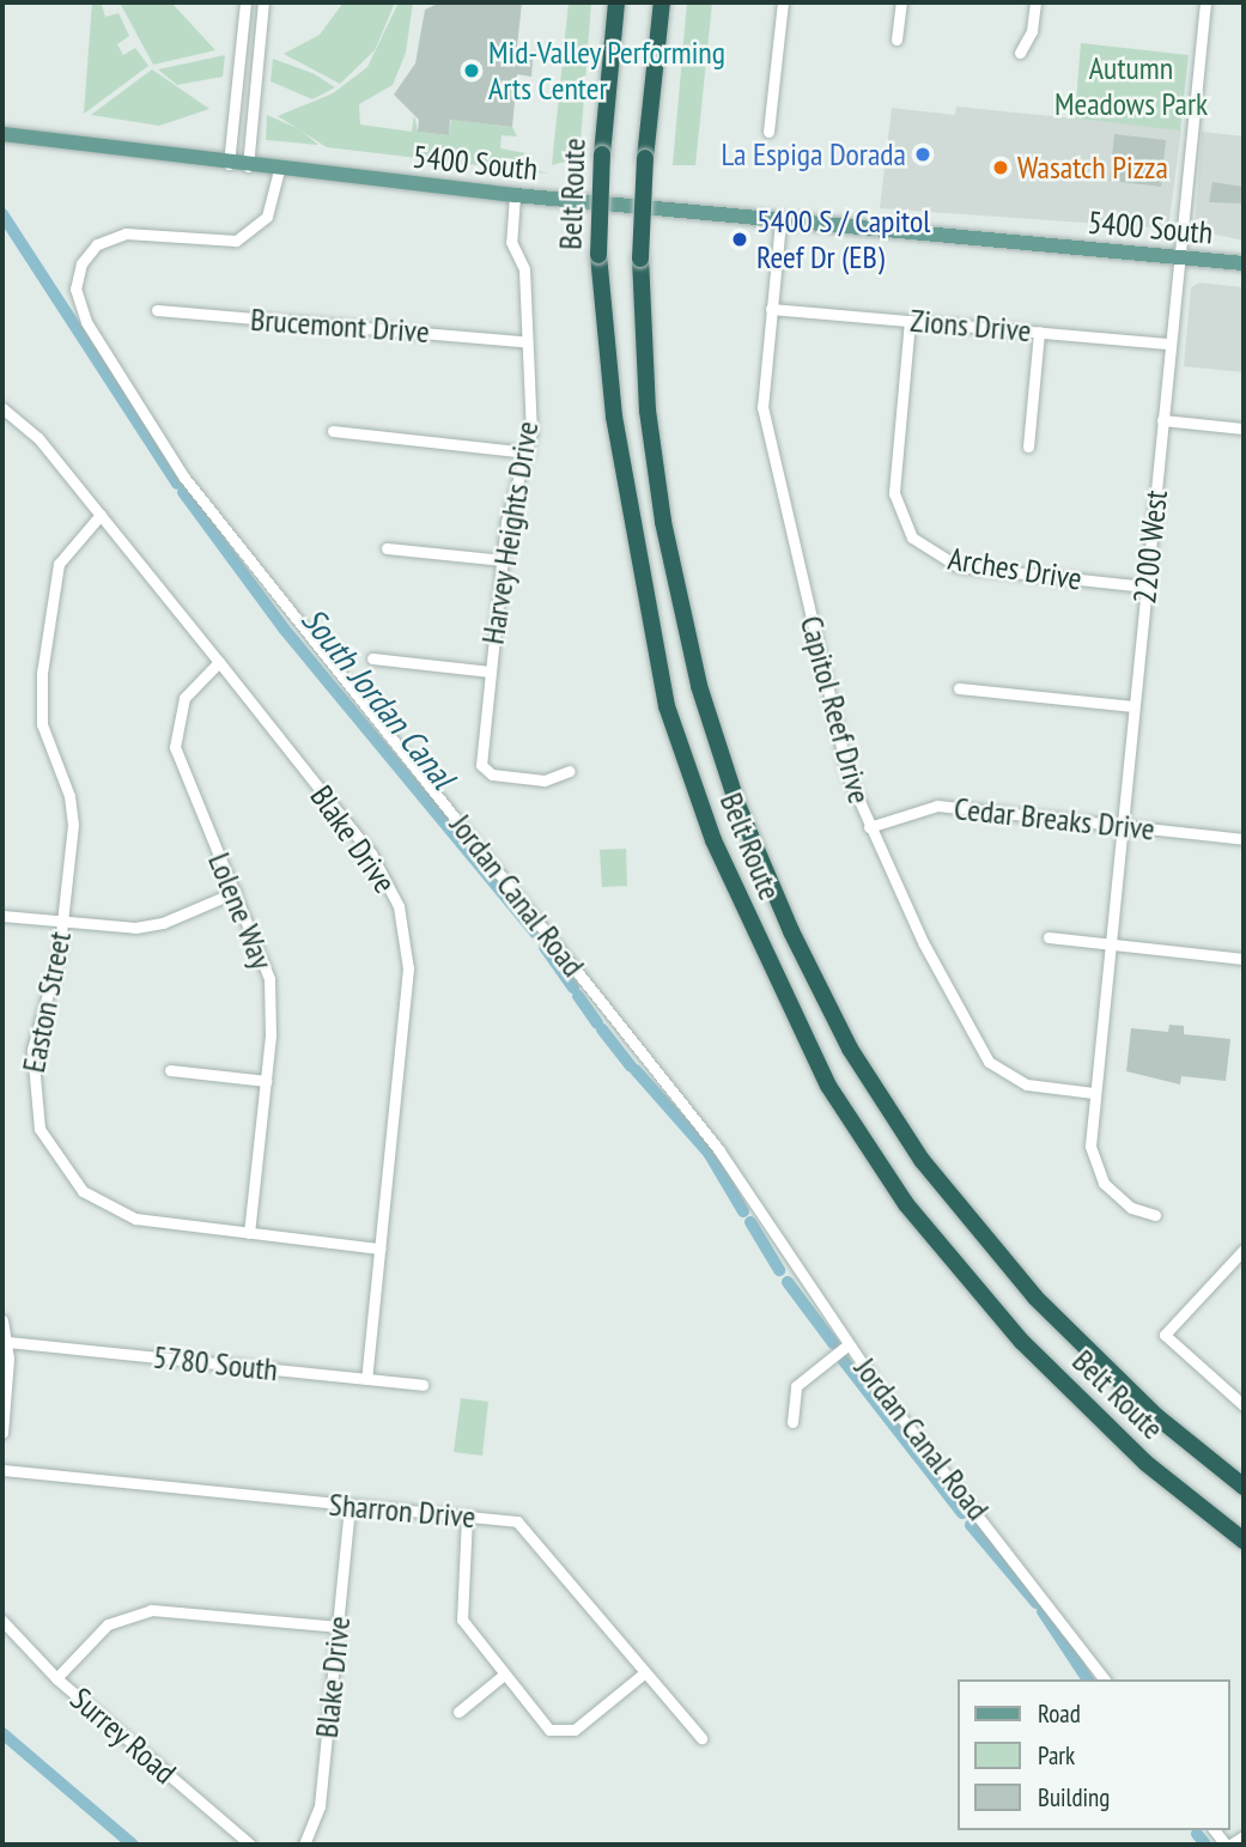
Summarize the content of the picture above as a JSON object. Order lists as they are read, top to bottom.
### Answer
{
  "streets": {
    "highway": ["Belt Route"],
    "main road": ["5400 South"],
    "street": [
      "Brucemont Drive",
      "Zions Drive",
      "Harvey Heights Drive",
      "2200 West",
      "Arches Drive",
      "Capitol Reef Drive",
      "Cedar Breaks Drive",
      "Blake Drive",
      "Jordan Canal Road",
      "Lolene Way",
      "Easton Street",
      "5780 South",
      "Sharron Drive",
      "Surrey Road"
    ]
  },
  "crossings": [
    ["5400 South", "Harvey Heights Drive"],
    ["5400 South", "2200 West"],
    ["5400 South", "Capitol Reef Drive"],
    ["5400 South", "Jordan Canal Road"],
    ["Brucemont Drive", "Harvey Heights Drive"],
    ["Zions Drive", "2200 West"],
    ["Zions Drive", "Arches Drive"],
    ["Zions Drive", "Capitol Reef Drive"],
    ["2200 West", "Arches Drive"],
    ["2200 West", "Capitol Reef Drive"],
    ["2200 West", "Cedar Breaks Drive"],
    ["Capitol Reef Drive", "Cedar Breaks Drive"],
    ["Blake Drive", "Lolene Way"],
    ["Blake Drive", "Easton Street"],
    ["Blake Drive", "5780 South"],
    ["Blake Drive", "Sharron Drive"],
    ["Lolene Way", "Easton Street"]
  ],
  "water": ["South Jordan Canal"],
  "parks": ["Autumn Meadows Park"],
  "places": [
    "Mid-Valley Performing Arts Center",
    "La Espiga Dorada",
    "Wasatch Pizza",
    "5400 S / Capitol Reef Dr (EB)"
  ],
  "legend": ["Road", "Park", "Building"]
}
